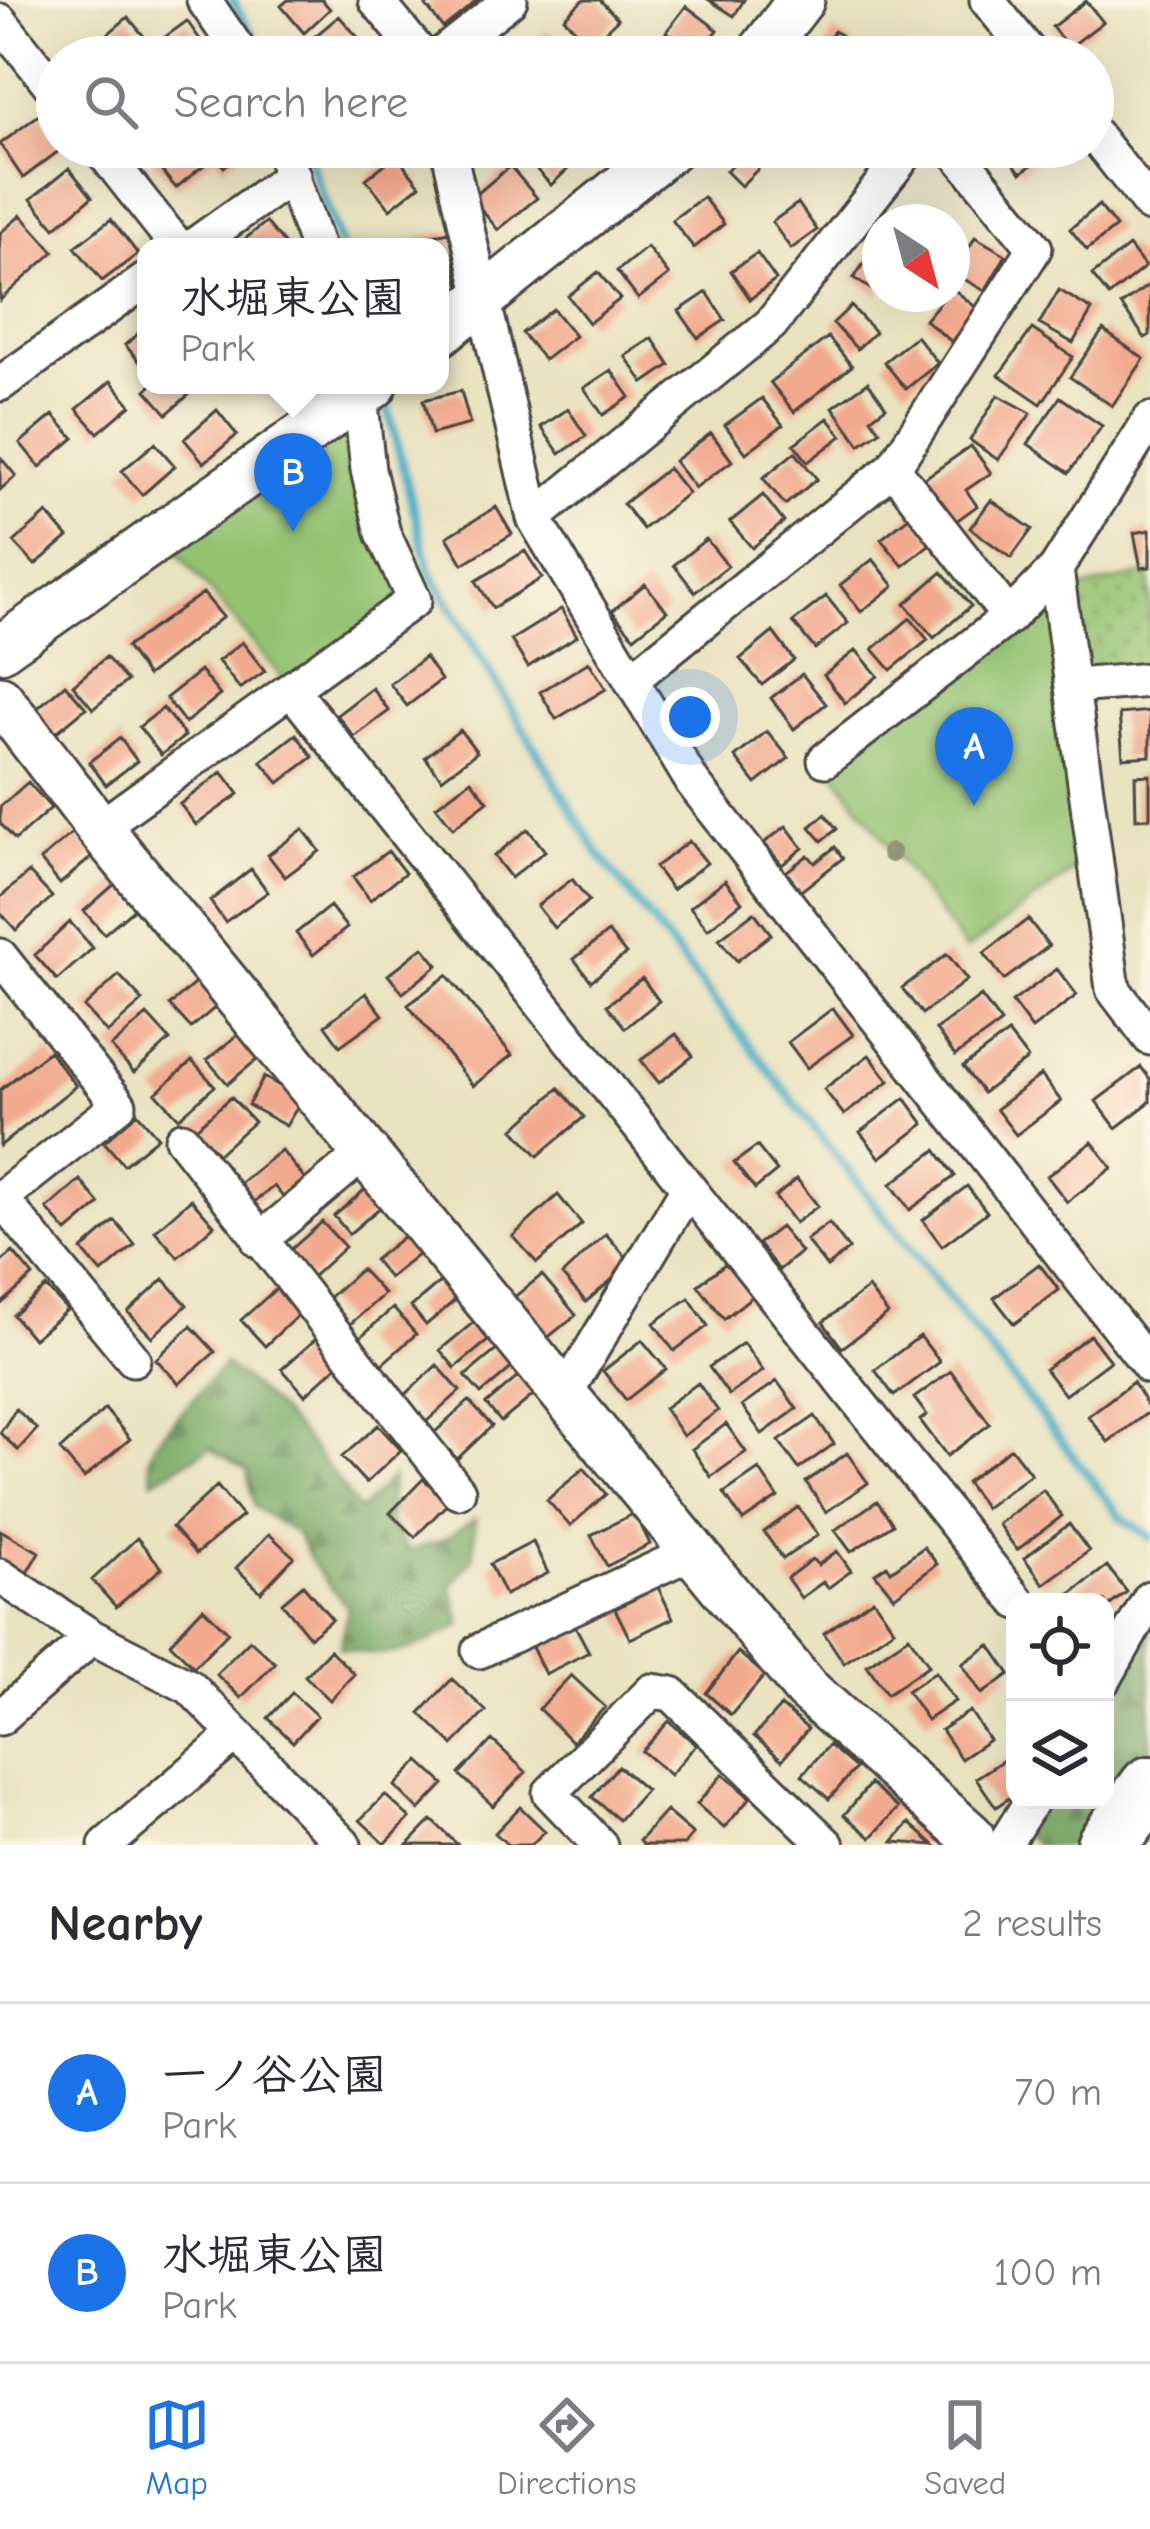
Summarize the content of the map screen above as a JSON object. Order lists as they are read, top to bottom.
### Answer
{
  "north": "bottom right",
  "page": {
    "search": "Search here",
    "popup": ["水堀東公園", "Park"],
    "pins": ["B", "A"],
    "heading": ["Nearby", "2 results"],
    "list": [
      {
        "mark": "A",
        "name": "一ノ谷公園",
        "note": "Park",
        "value": "70 m"
      },
      {
        "mark": "B",
        "name": "水堀東公園",
        "note": "Park",
        "value": "100 m"
      }
    ],
    "nav": ["Map", "Directions", "Saved"]
  }
}
